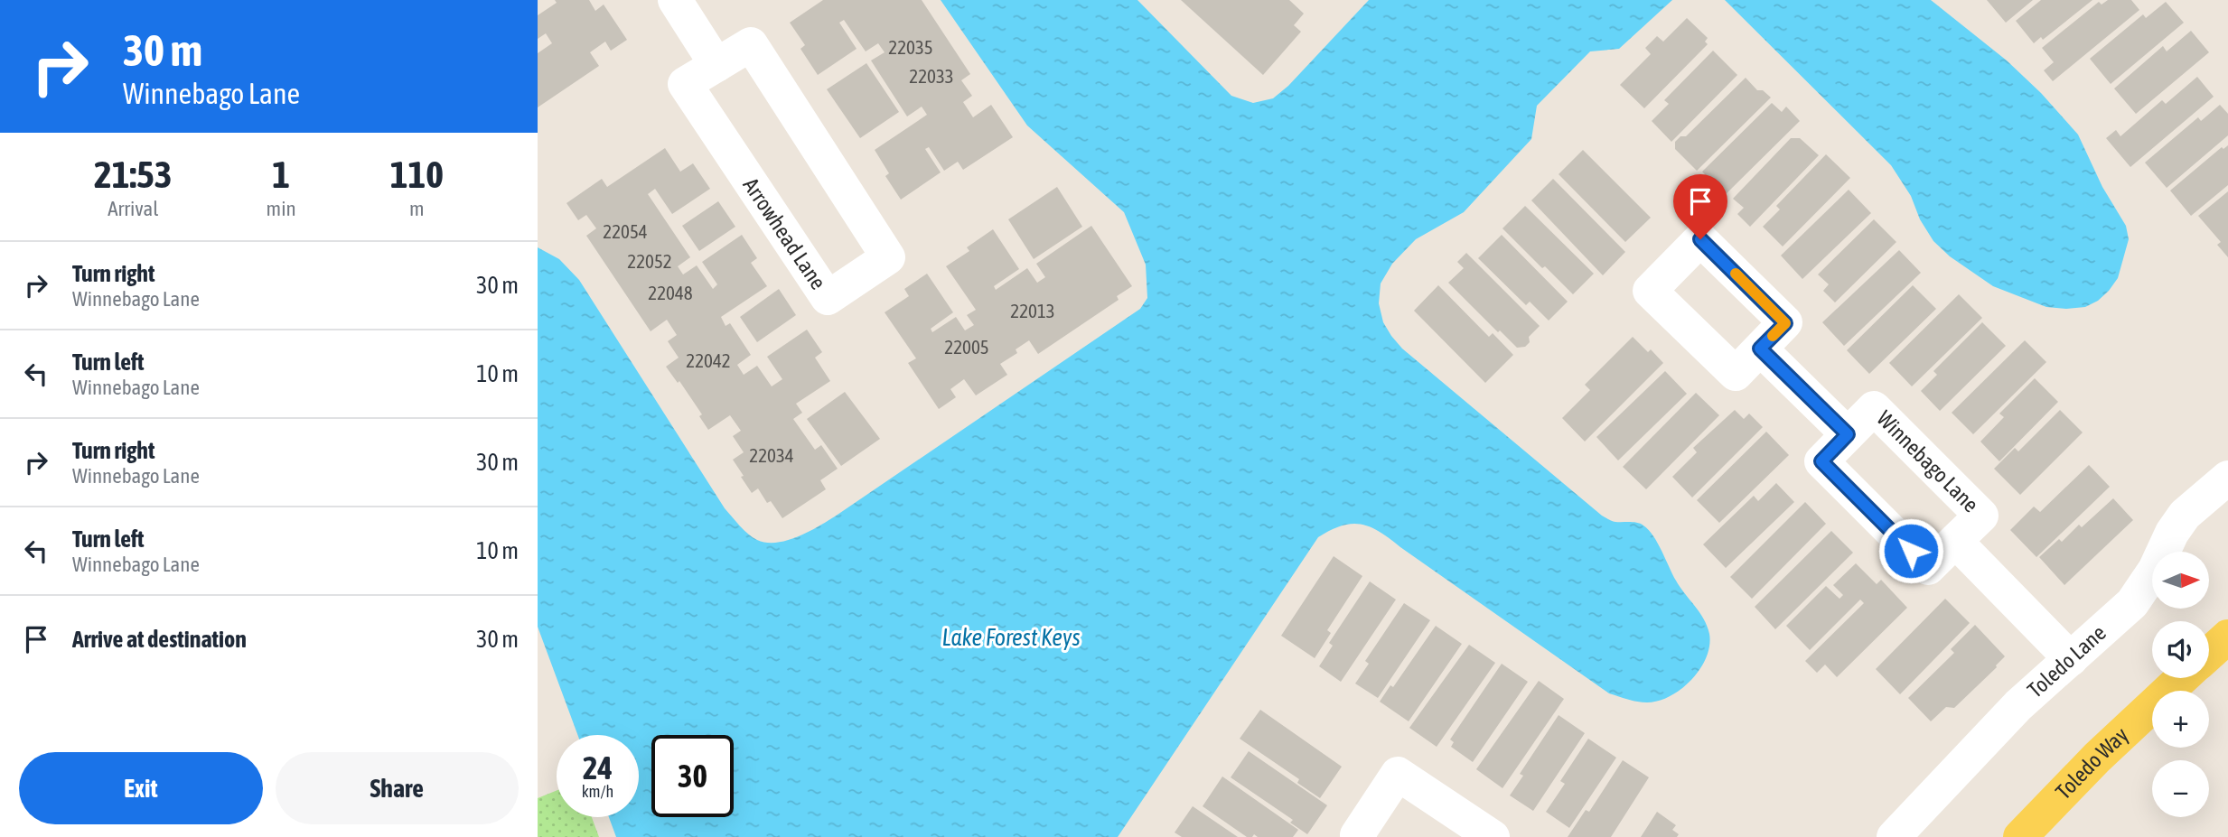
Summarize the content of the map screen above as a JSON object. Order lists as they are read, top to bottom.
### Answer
{
  "streets": {
    "main road": ["Toledo Way"],
    "street": ["Arrowhead Lane", "Winnebago Lane", "Toledo Lane"]
  },
  "crossings": [
    ["Winnebago Lane", "Toledo Lane"]
  ],
  "water": ["Lake Forest Keys"],
  "house_numbers": [
    "22035",
    "22033",
    "22054",
    "22052",
    "22048",
    "22013",
    "22005",
    "22042",
    "22034"
  ],
  "north": "right",
  "page": {
    "turn": ["30 m", "Winnebago Lane"],
    "eta": [
      "21:53",
      "Arrival",
      "1",
      "min",
      "110",
      "m"
    ],
    "list": [
      {
        "name": "Turn right",
        "note": "Winnebago Lane",
        "value": "30 m"
      },
      {
        "name": "Turn left",
        "note": "Winnebago Lane",
        "value": "10 m"
      },
      {
        "name": "Turn right",
        "note": "Winnebago Lane",
        "value": "30 m"
      },
      {
        "name": "Turn left",
        "note": "Winnebago Lane",
        "value": "10 m"
      },
      {
        "name": "Arrive at destination",
        "value": "30 m"
      }
    ],
    "map_buttons": ["+", "−"],
    "speed": "24 km/h",
    "limit": "30",
    "buttons": ["Exit", "Share"]
  }
}
